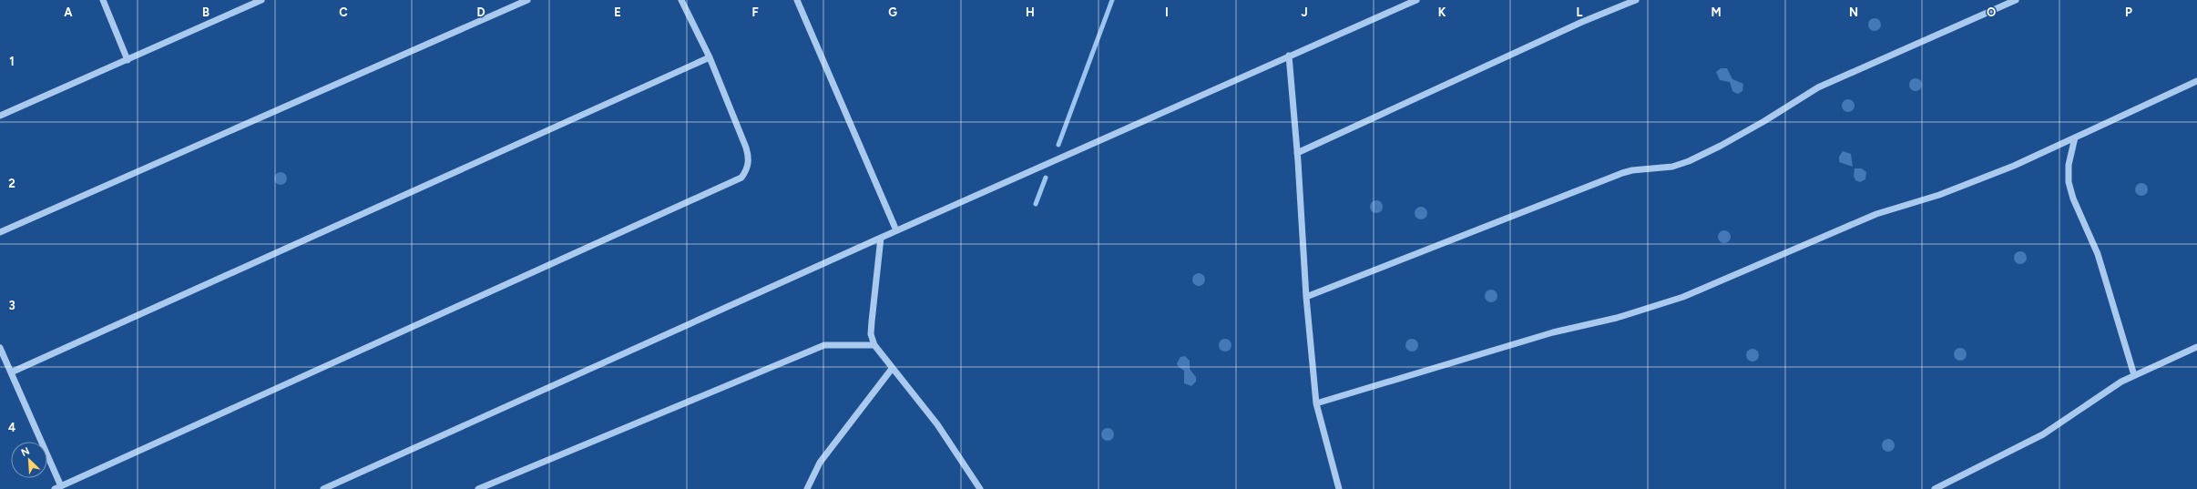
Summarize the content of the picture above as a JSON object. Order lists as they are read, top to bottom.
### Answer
{
  "north": "top left",
  "grid": {
    "columns": [
      "A",
      "B",
      "C",
      "D",
      "E",
      "F",
      "G",
      "H",
      "I",
      "J",
      "K",
      "L",
      "M",
      "N",
      "O",
      "P"
    ],
    "rows": [
      "1",
      "2",
      "3",
      "4"
    ]
  }
}
